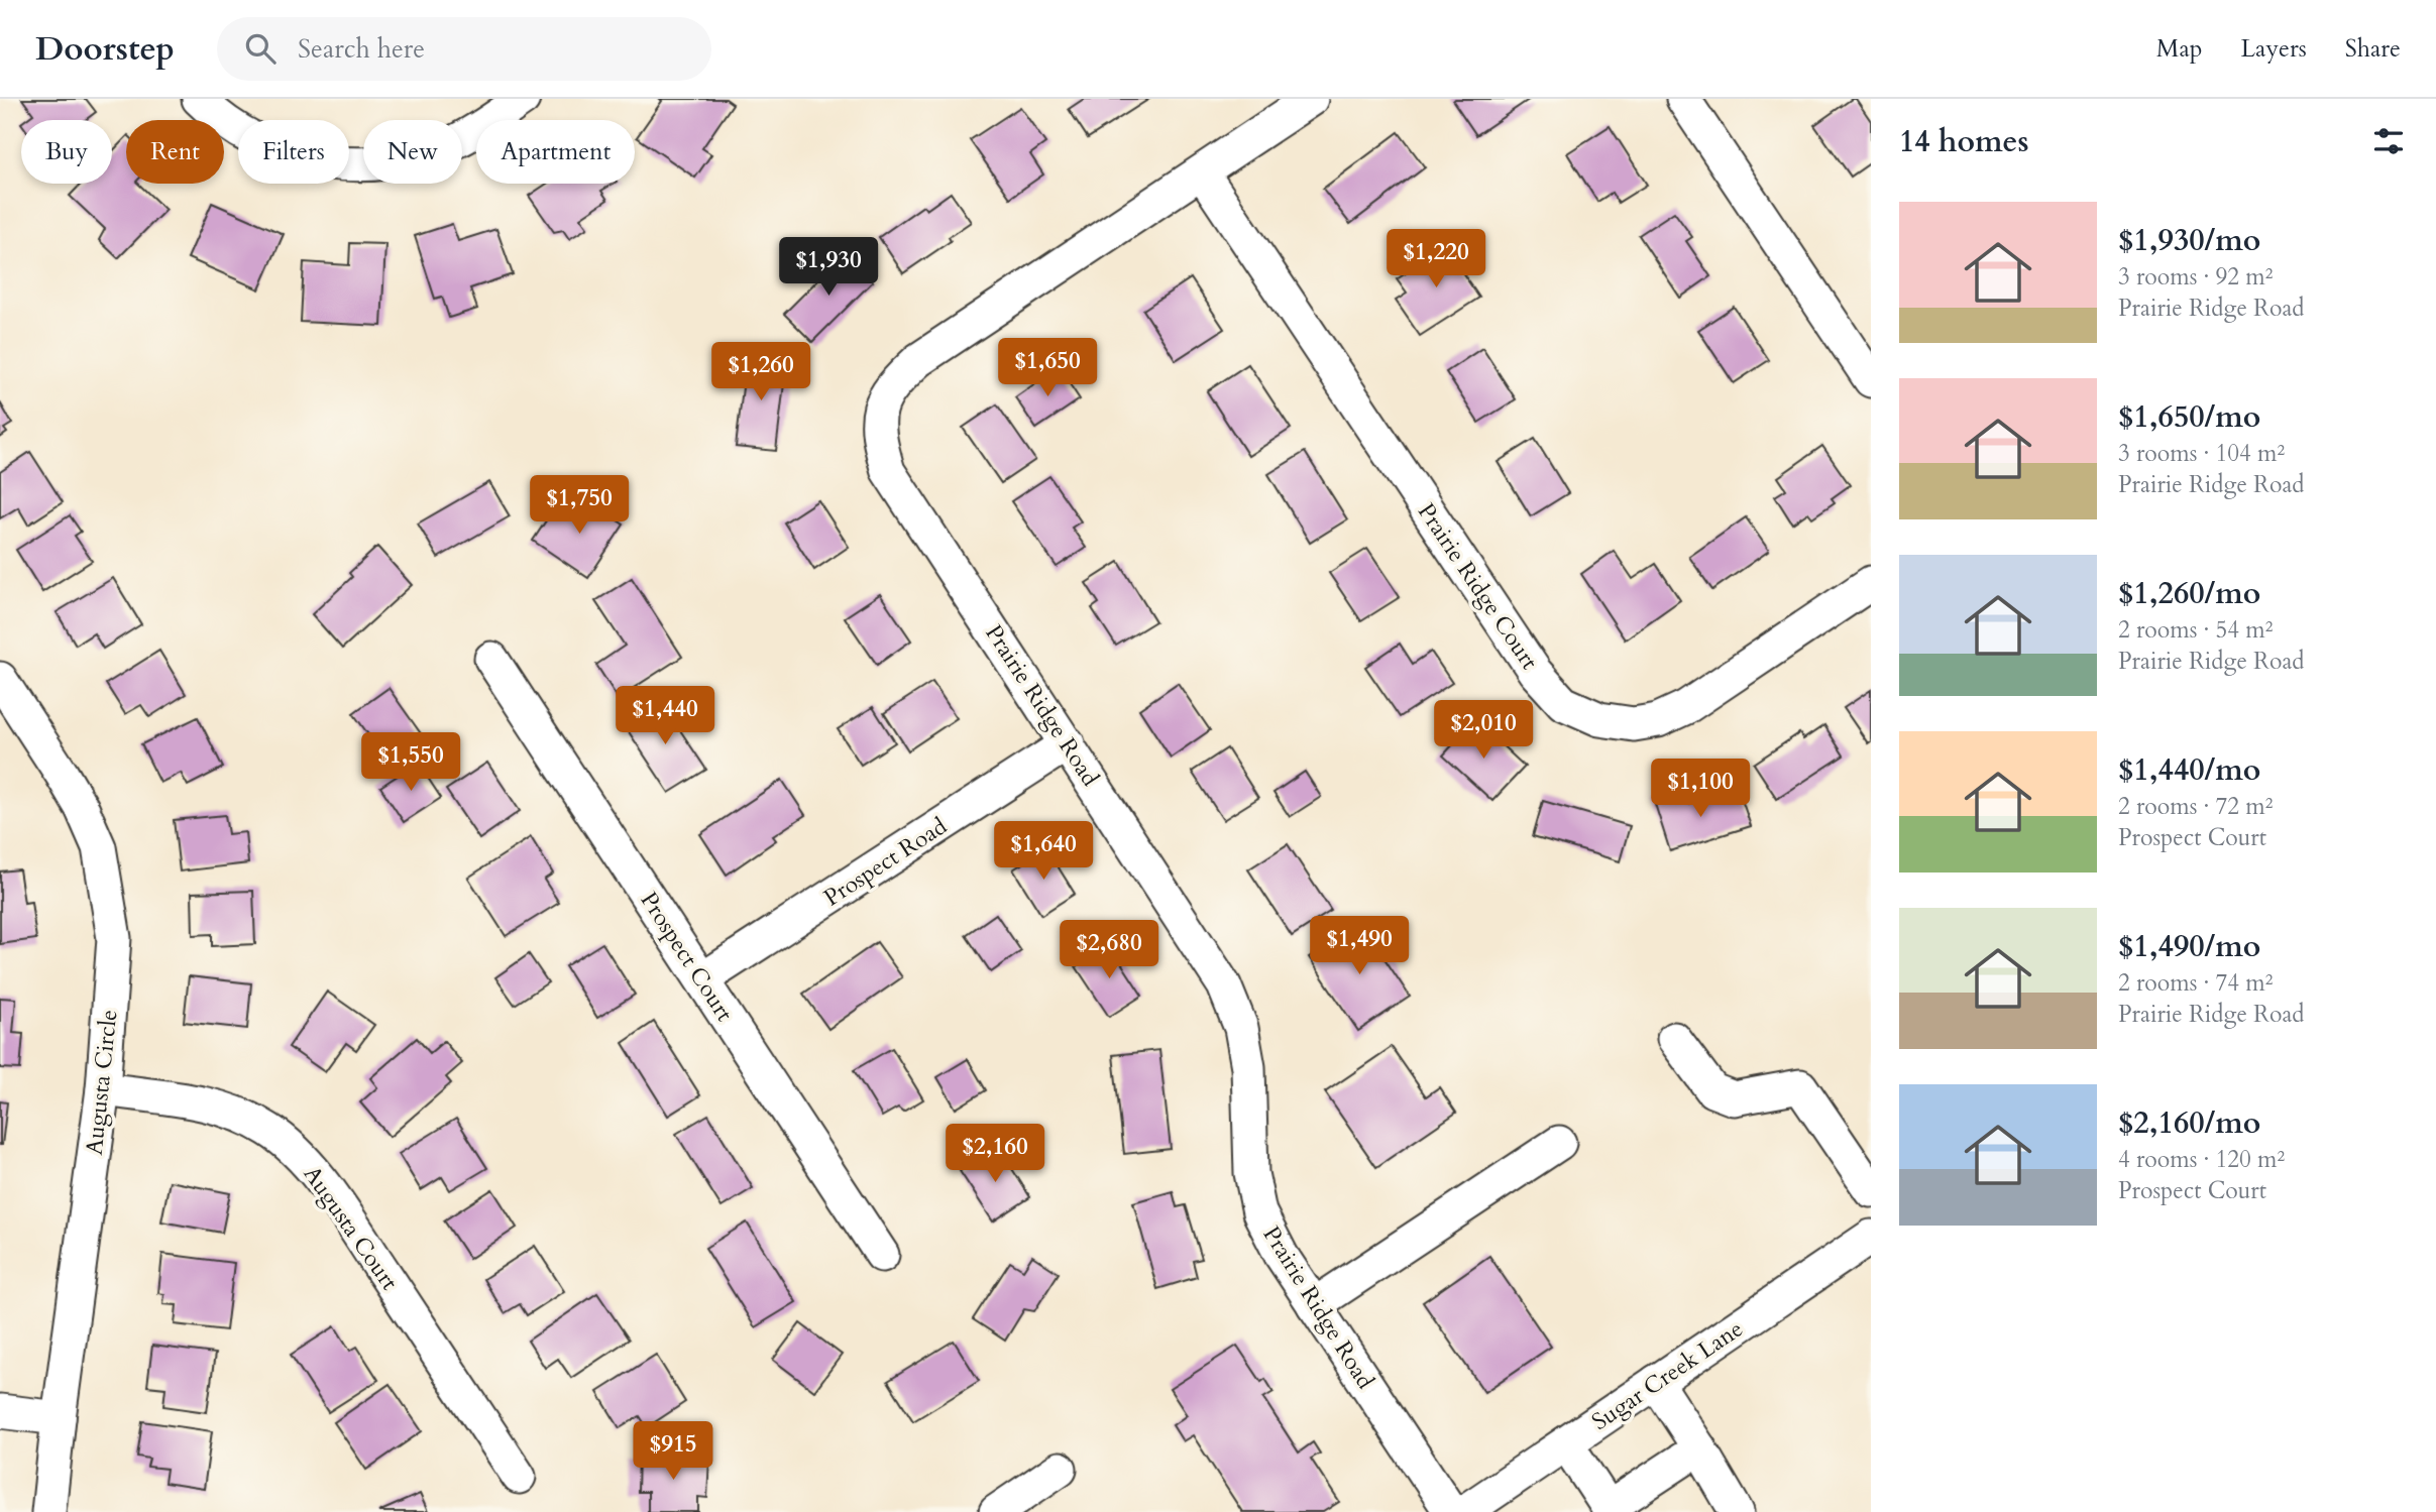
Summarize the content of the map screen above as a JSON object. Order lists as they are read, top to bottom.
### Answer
{
  "streets": {
    "street": [
      "Prairie Ridge Court",
      "Prairie Ridge Road",
      "Prospect Road",
      "Prospect Court",
      "Augusta Circle",
      "Augusta Court",
      "Sugar Creek Lane"
    ]
  },
  "crossings": [
    ["Prairie Ridge Court", "Prairie Ridge Road"],
    ["Prairie Ridge Road", "Prospect Road"],
    ["Prospect Road", "Prospect Court"],
    ["Augusta Circle", "Augusta Court"]
  ],
  "page": {
    "header": "Doorstep",
    "search": "Search here",
    "nav": ["Map", "Layers", "Share"],
    "heading": "14 homes",
    "chip": [
      "Buy",
      "Rent",
      "Filters",
      "New",
      "Apartment"
    ],
    "list": [
      {
        "name": "$1,930/mo",
        "note": "3 rooms · 92 m² · Prairie Ridge Road"
      },
      {
        "name": "$1,650/mo",
        "note": "3 rooms · 104 m² · Prairie Ridge Road"
      },
      {
        "name": "$1,260/mo",
        "note": "2 rooms · 54 m² · Prairie Ridge Road"
      },
      {
        "name": "$1,440/mo",
        "note": "2 rooms · 72 m² · Prospect Court"
      },
      {
        "name": "$1,490/mo",
        "note": "2 rooms · 74 m² · Prairie Ridge Road"
      },
      {
        "name": "$2,160/mo",
        "note": "4 rooms · 120 m² · Prospect Court"
      }
    ],
    "price": [
      "$1,220",
      "$1,930",
      "$1,650",
      "$1,260",
      "$1,750",
      "$1,440",
      "$2,010",
      "$1,550",
      "$1,100",
      "$1,640",
      "$1,490",
      "$2,680",
      "$2,160",
      "$915"
    ]
  }
}
